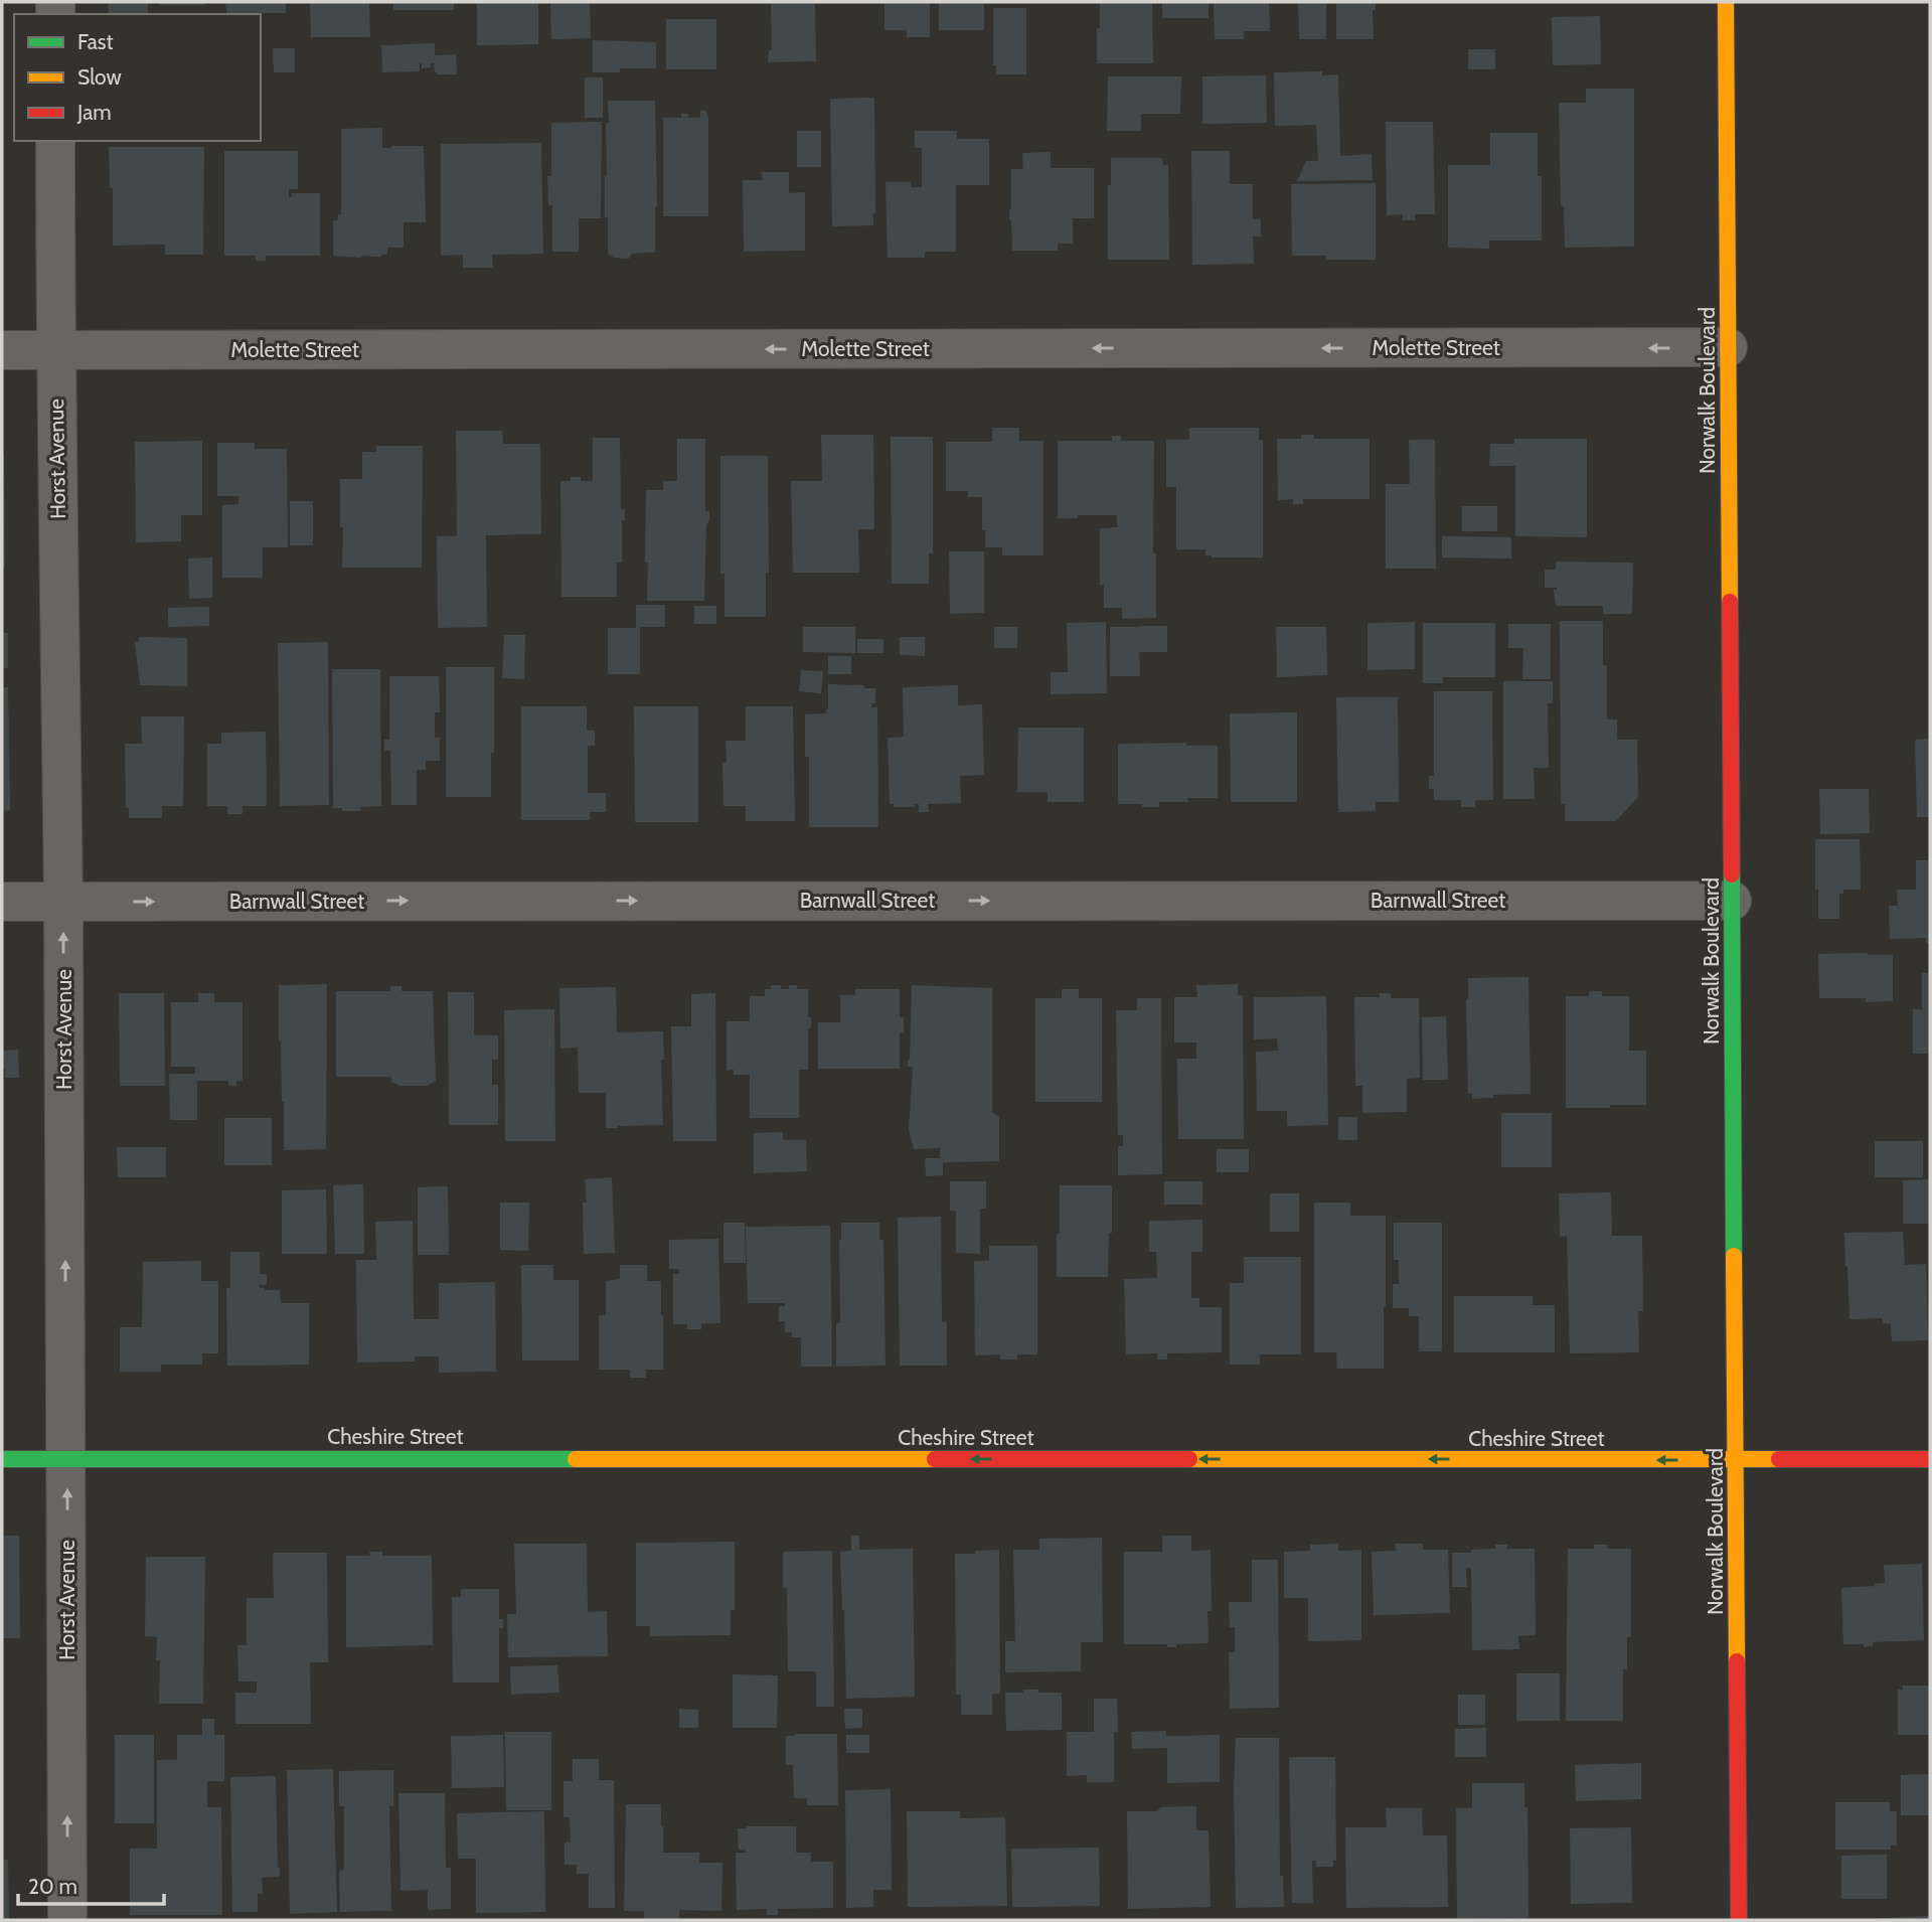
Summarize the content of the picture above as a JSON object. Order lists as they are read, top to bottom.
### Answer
{
  "streets": {
    "street": [
      "Molette Street",
      "Norwalk Boulevard",
      "Horst Avenue",
      "Barnwall Street",
      "Cheshire Street"
    ]
  },
  "crossings": [
    ["Molette Street", "Norwalk Boulevard"],
    ["Molette Street", "Horst Avenue"],
    ["Norwalk Boulevard", "Barnwall Street"],
    ["Norwalk Boulevard", "Cheshire Street"],
    ["Horst Avenue", "Barnwall Street"],
    ["Horst Avenue", "Cheshire Street"]
  ],
  "one_way": [
    "Molette Street",
    "Horst Avenue",
    "Barnwall Street",
    "Cheshire Street"
  ],
  "legend": ["Fast", "Slow", "Jam"],
  "scale_bar": "20 m"
}
